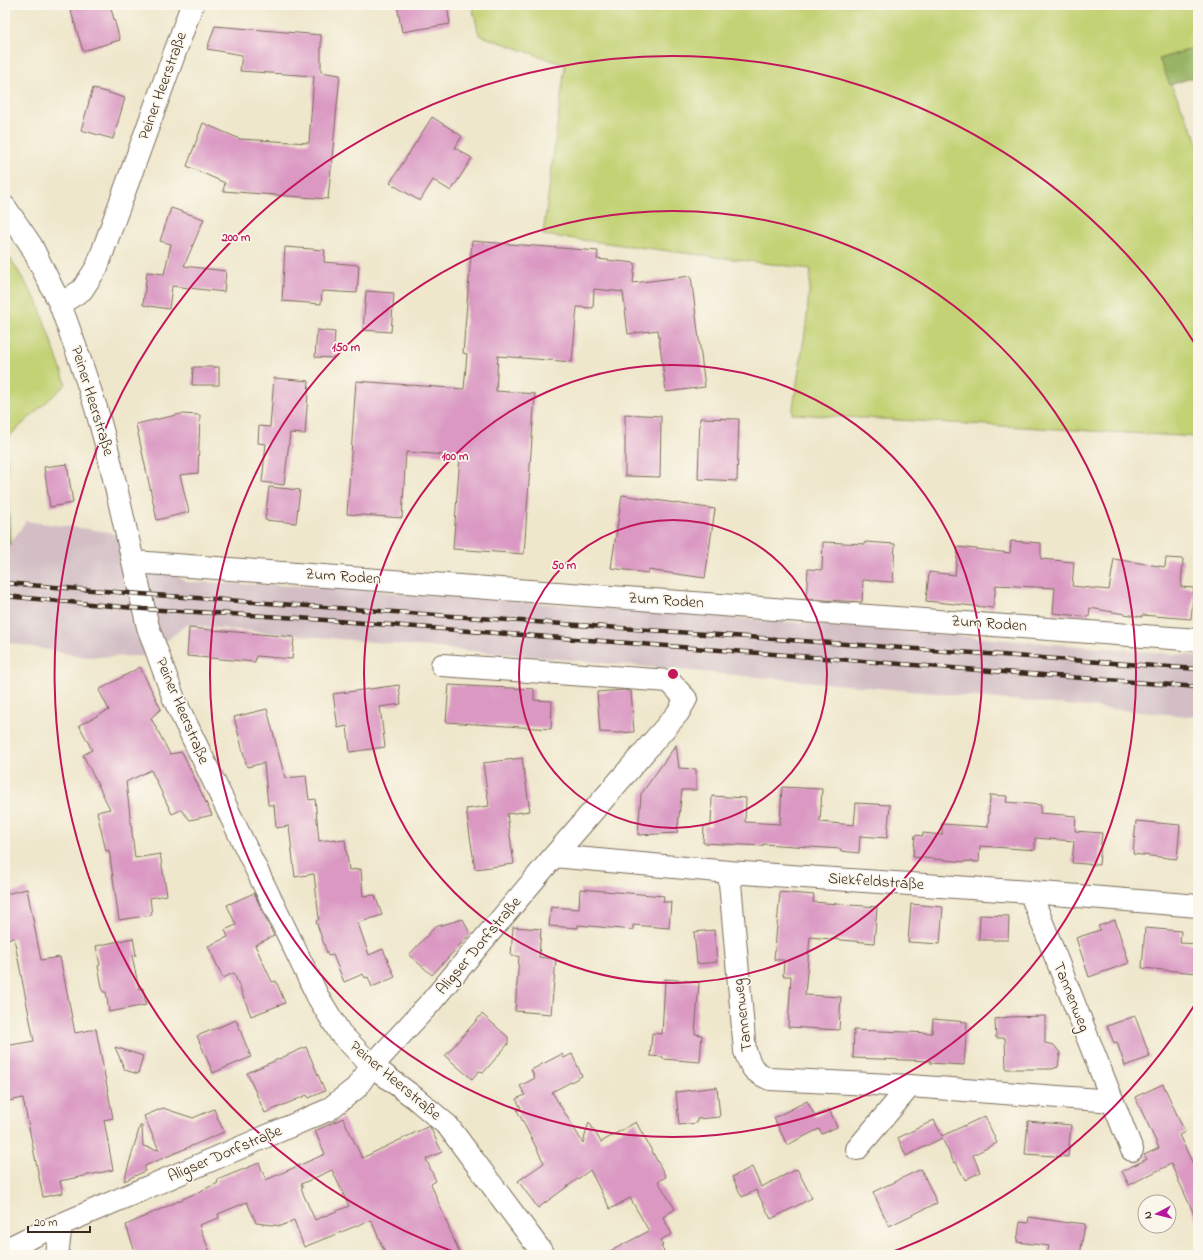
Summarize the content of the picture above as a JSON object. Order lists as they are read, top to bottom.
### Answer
{
  "streets": {
    "street": [
      "Peiner Heerstraße",
      "Zum Roden",
      "Siekfeldstraße",
      "Aligser Dorfstraße",
      "Tannenweg"
    ]
  },
  "crossings": [
    ["Peiner Heerstraße", "Zum Roden"],
    ["Peiner Heerstraße", "Aligser Dorfstraße"],
    ["Siekfeldstraße", "Aligser Dorfstraße"],
    ["Siekfeldstraße", "Tannenweg"]
  ],
  "scale_bar": "20 m",
  "north": "left",
  "rings": [
    "200 m",
    "150 m",
    "100 m",
    "50 m"
  ]
}
